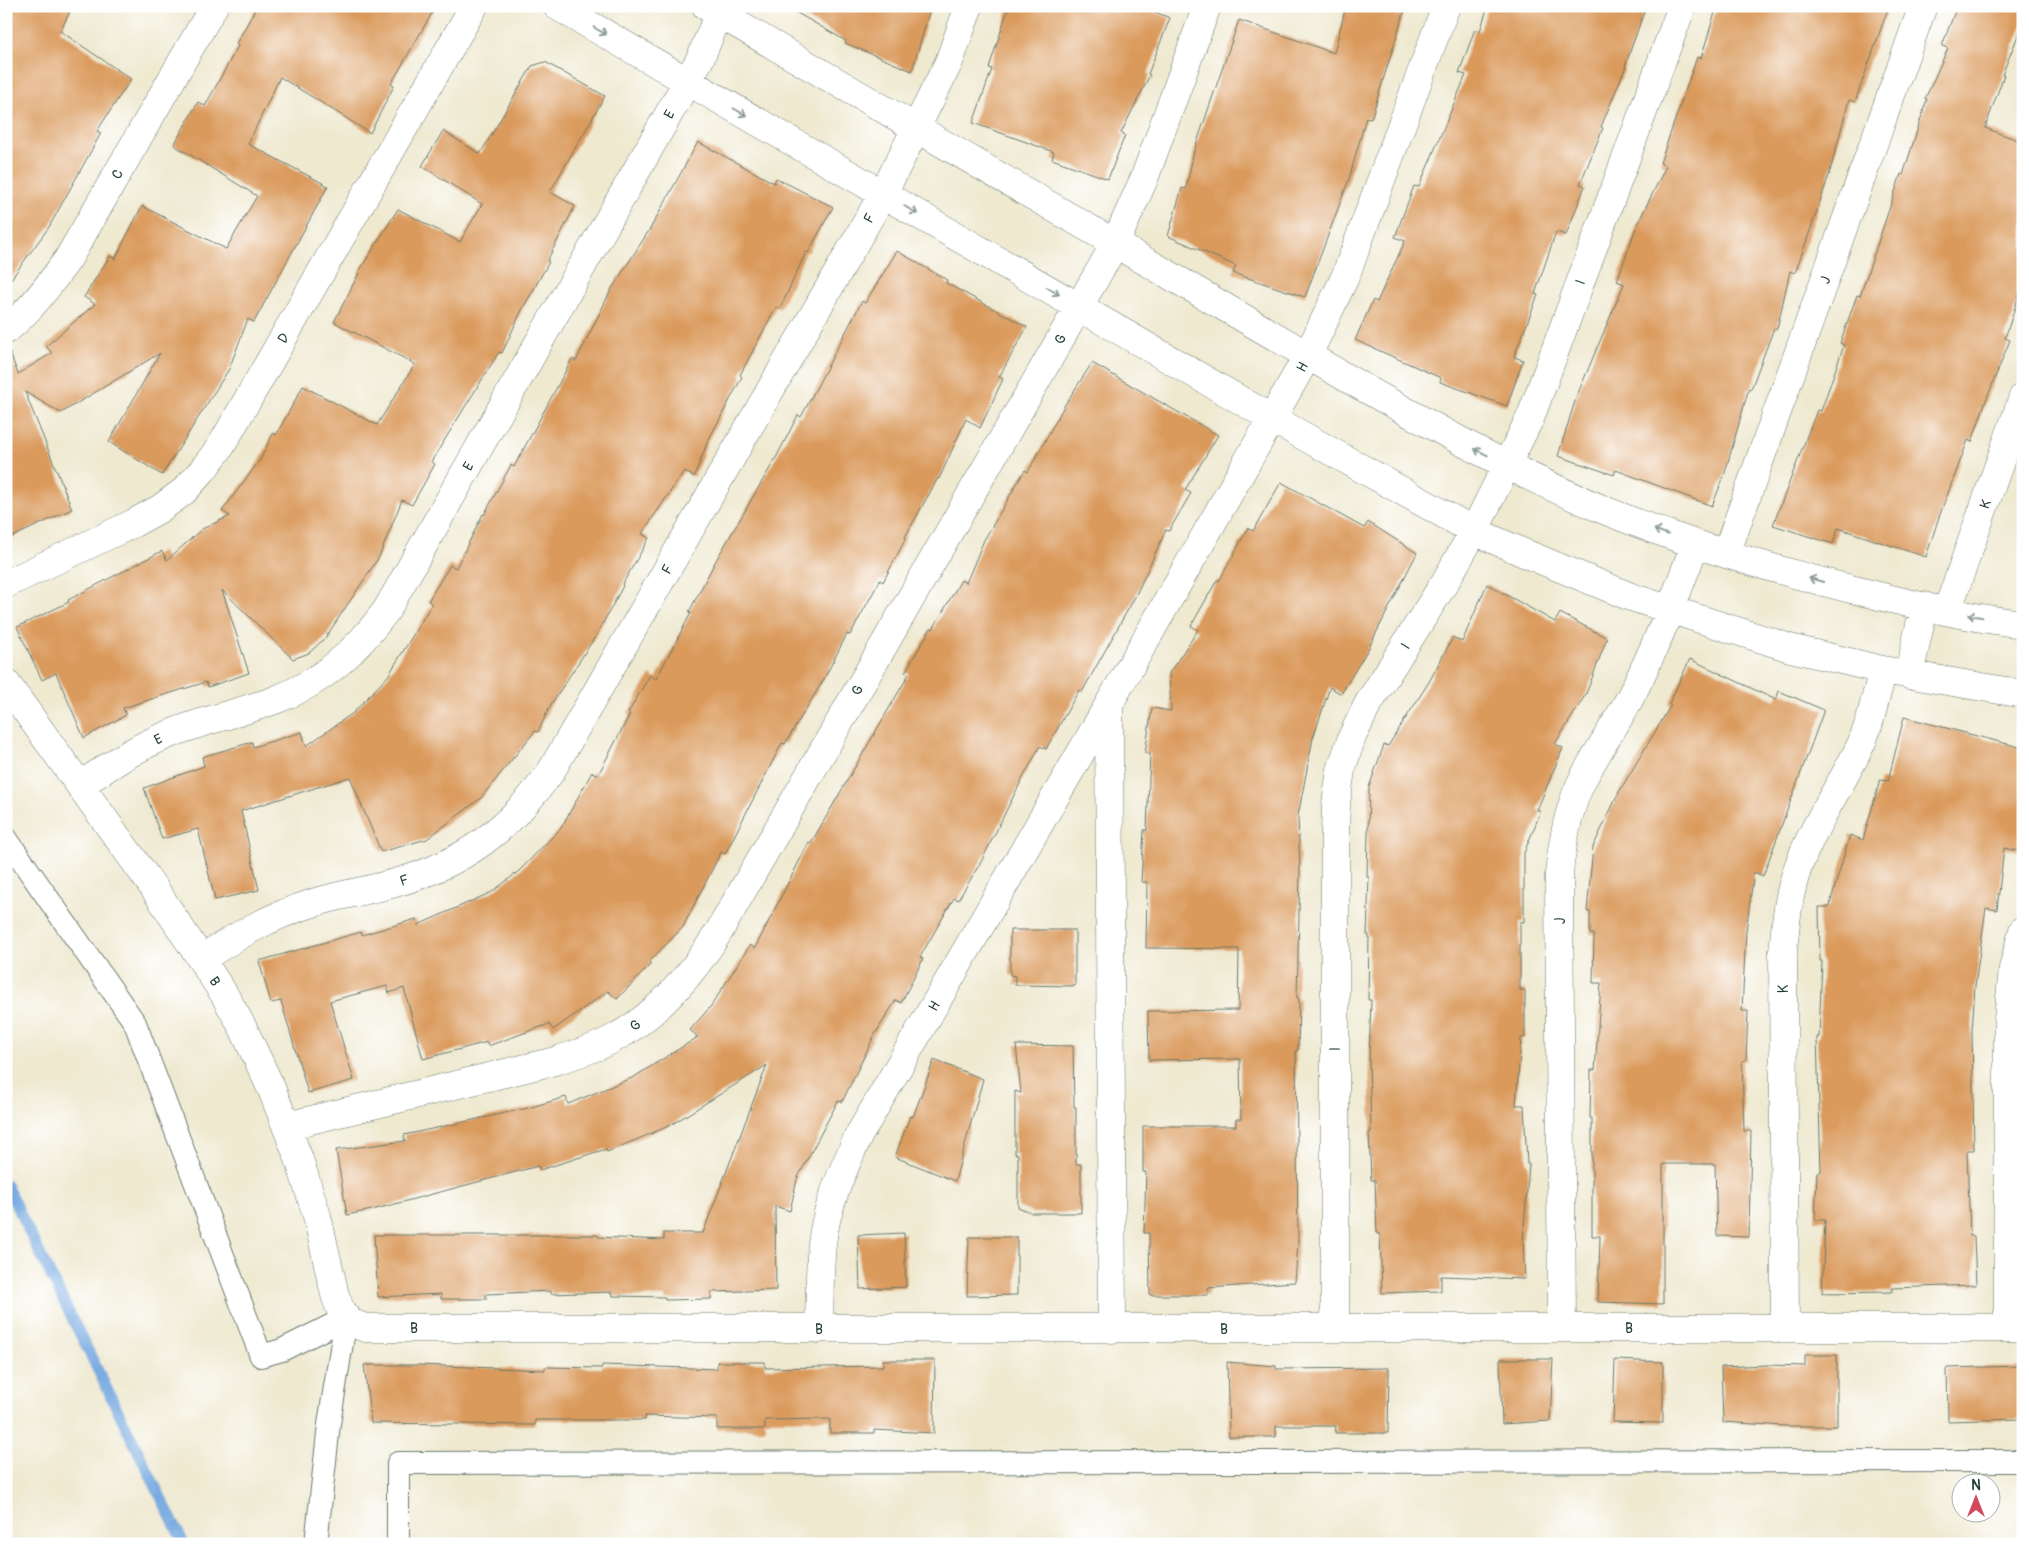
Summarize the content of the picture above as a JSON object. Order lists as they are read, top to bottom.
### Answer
{
  "streets": {
    "street": [
      "E",
      "C",
      "F",
      "J",
      "I",
      "D",
      "G",
      "H",
      "K",
      "B"
    ]
  },
  "crossings": [
    ["E", "B"],
    ["F", "B"],
    ["J", "B"],
    ["I", "B"],
    ["G", "B"],
    ["H", "B"],
    ["K", "B"]
  ],
  "north": "top"
}
